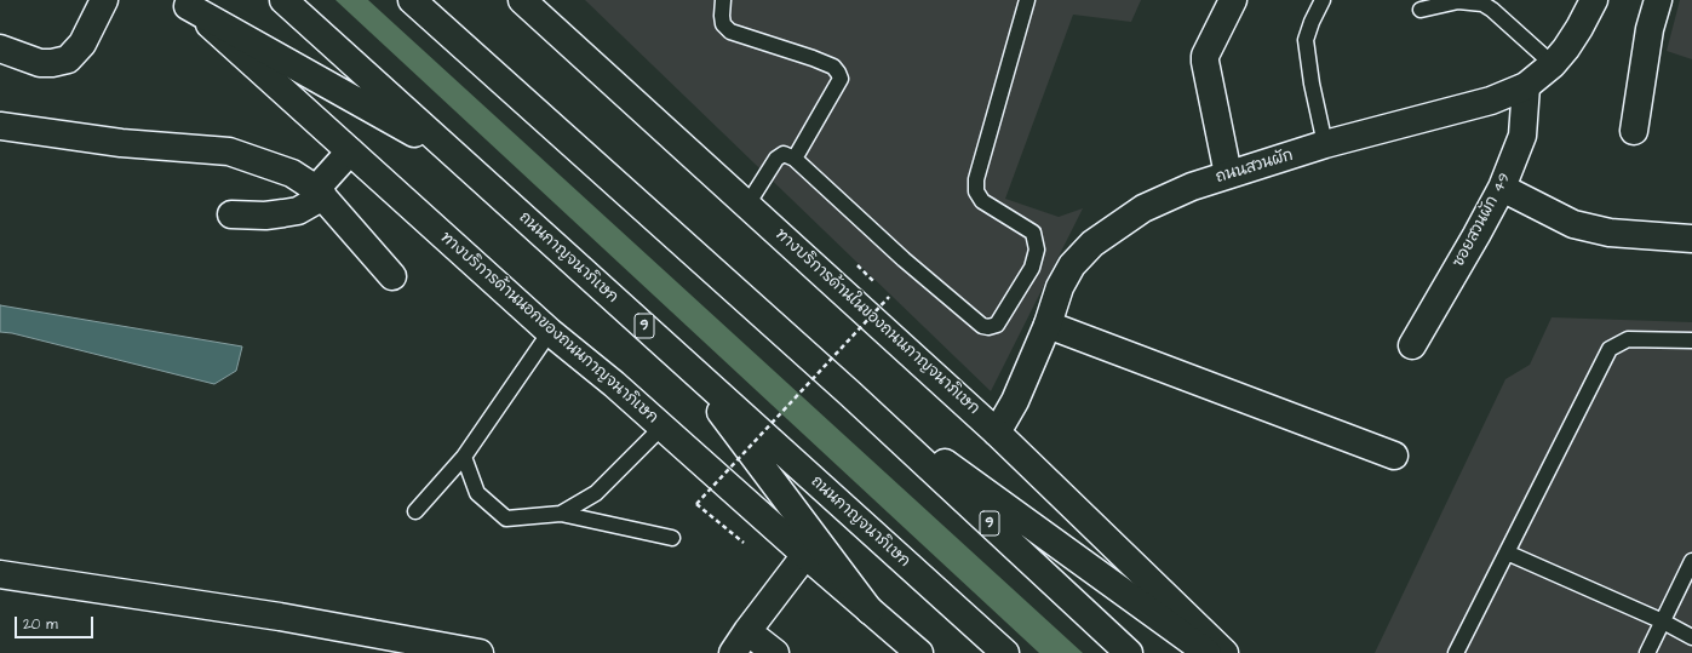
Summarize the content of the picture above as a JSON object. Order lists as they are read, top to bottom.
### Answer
{
  "streets": {
    "main road": [
      "ถนนสวนผัก",
      "ซอยสวนผัก 49",
      "ถนนกาญจนาภิเษก",
      "ทางบริการด้านในของถนนกาญจนาภิเษก",
      "9",
      "ทางบริการด้านนอกของถนนกาญจนาภิเษก"
    ]
  },
  "crossings": [
    ["ถนนสวนผัก", "ซอยสวนผัก 49"],
    ["ถนนสวนผัก", "ทางบริการด้านในของถนนกาญจนาภิเษก"]
  ],
  "scale_bar": "20 m"
}
